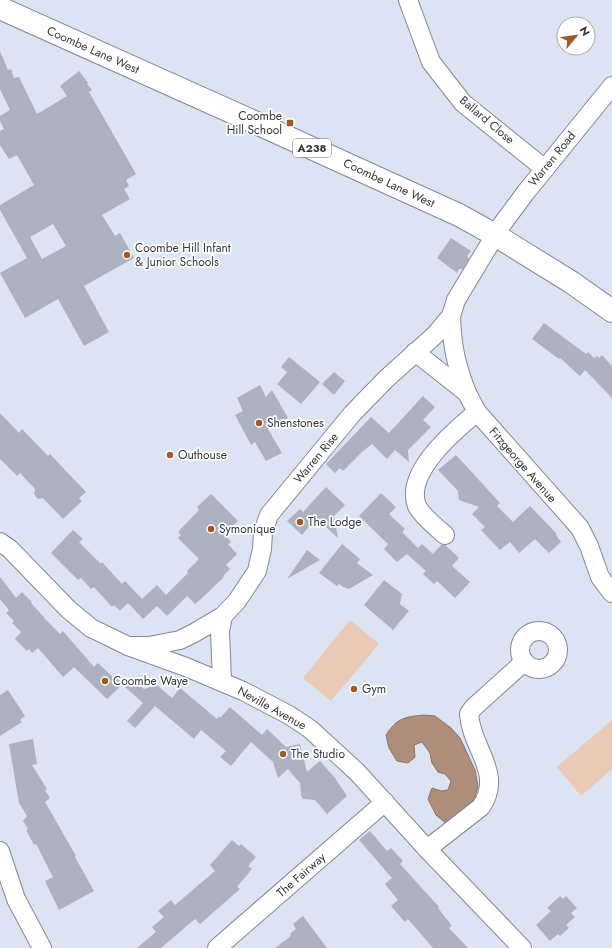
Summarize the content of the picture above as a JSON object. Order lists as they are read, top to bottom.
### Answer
{
  "streets": {
    "main road": ["Coombe Lane West", "A238"],
    "street": [
      "Ballard Close",
      "Warren Road",
      "Warren Rise",
      "Fitzgeorge Avenue",
      "Neville Avenue",
      "The Fairway"
    ]
  },
  "crossings": [
    ["Coombe Lane West", "Warren Road"],
    ["Coombe Lane West", "Warren Rise"],
    ["Ballard Close", "Warren Road"],
    ["Warren Road", "Warren Rise"],
    ["Warren Rise", "Fitzgeorge Avenue"],
    ["Warren Rise", "Neville Avenue"],
    ["Neville Avenue", "The Fairway"]
  ],
  "places": {
    "transit": ["Coombe Hill School"],
    "other": [
      "Coombe Hill Infant & Junior Schools",
      "Shenstones",
      "Outhouse",
      "The Lodge",
      "Symonique",
      "Coombe Waye",
      "Gym",
      "The Studio"
    ]
  },
  "north": "top right"
}
